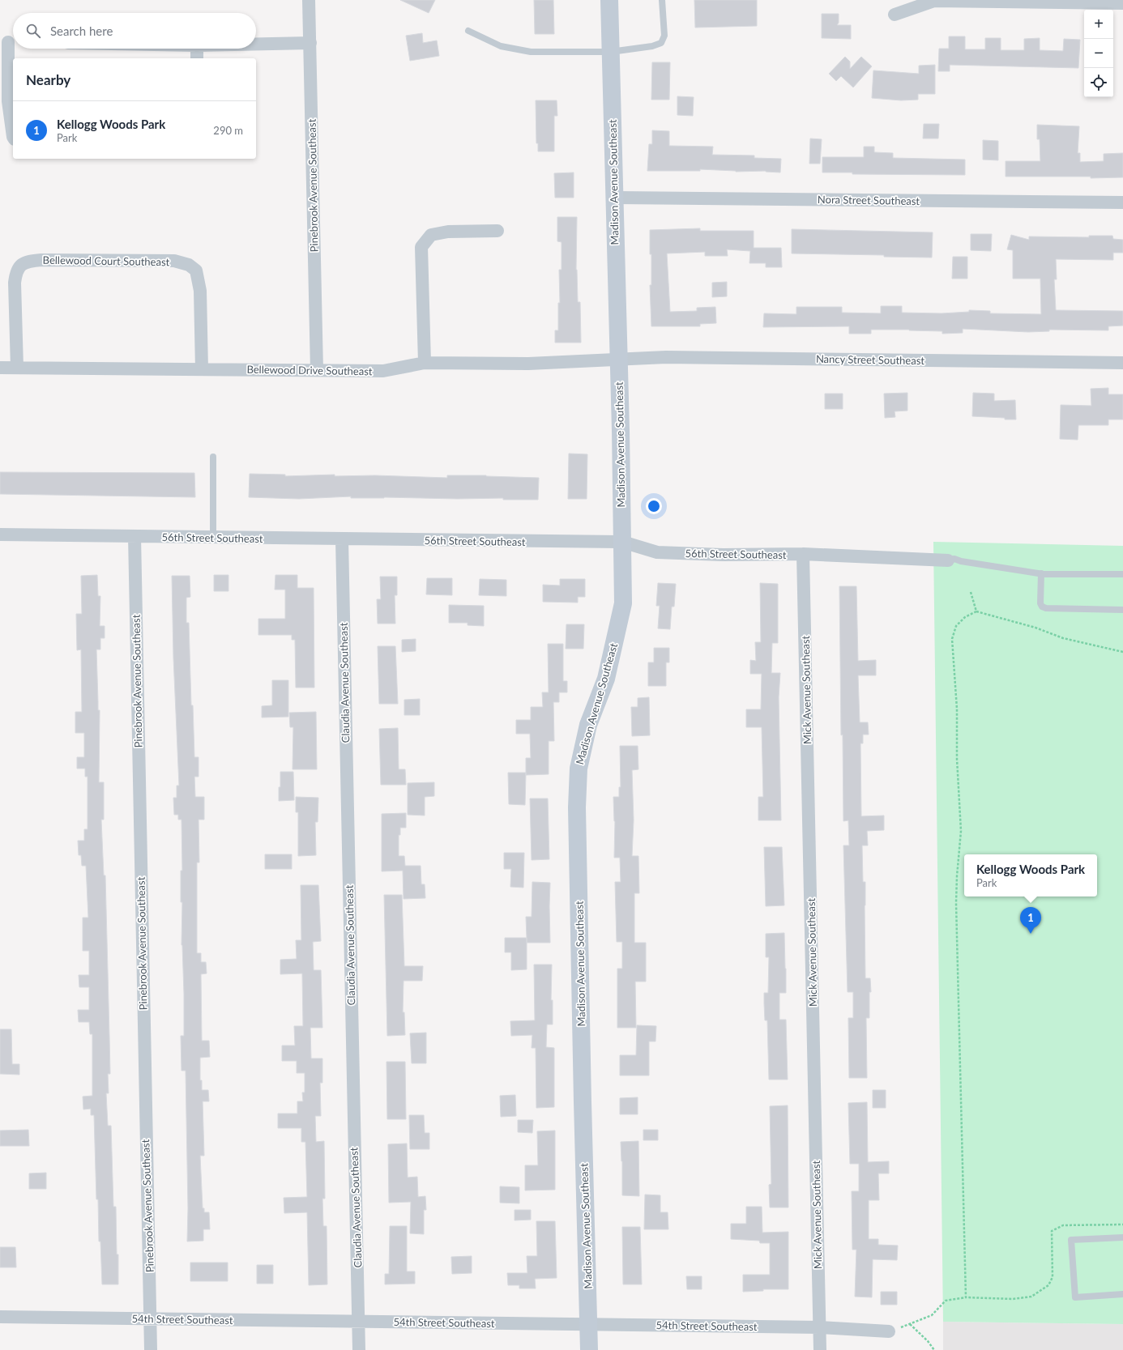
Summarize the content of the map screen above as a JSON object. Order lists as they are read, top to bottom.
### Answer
{
  "streets": {
    "street": [
      "Madison Avenue Southeast",
      "Pinebrook Avenue Southeast",
      "Nora Street Southeast",
      "Bellewood Court Southeast",
      "Nancy Street Southeast",
      "Bellewood Drive Southeast",
      "56th Street Southeast",
      "Claudia Avenue Southeast",
      "Mick Avenue Southeast",
      "54th Street Southeast"
    ]
  },
  "crossings": [
    ["Madison Avenue Southeast", "Nora Street Southeast"],
    ["Madison Avenue Southeast", "Nancy Street Southeast"],
    ["Madison Avenue Southeast", "Bellewood Drive Southeast"],
    ["Madison Avenue Southeast", "56th Street Southeast"],
    ["Madison Avenue Southeast", "54th Street Southeast"],
    ["Pinebrook Avenue Southeast", "Bellewood Drive Southeast"],
    ["Pinebrook Avenue Southeast", "56th Street Southeast"],
    ["Pinebrook Avenue Southeast", "54th Street Southeast"],
    ["Bellewood Court Southeast", "Bellewood Drive Southeast"],
    ["Nancy Street Southeast", "Bellewood Drive Southeast"],
    ["56th Street Southeast", "Claudia Avenue Southeast"],
    ["56th Street Southeast", "Mick Avenue Southeast"],
    ["Claudia Avenue Southeast", "54th Street Southeast"],
    ["Mick Avenue Southeast", "54th Street Southeast"]
  ],
  "page": {
    "map_buttons": ["+", "−"],
    "search": "Search here",
    "heading": "Nearby",
    "list": [
      {
        "mark": "1",
        "name": "Kellogg Woods Park",
        "note": "Park",
        "value": "290 m"
      }
    ],
    "popup": ["Kellogg Woods Park", "Park"],
    "pins": "1"
  }
}
